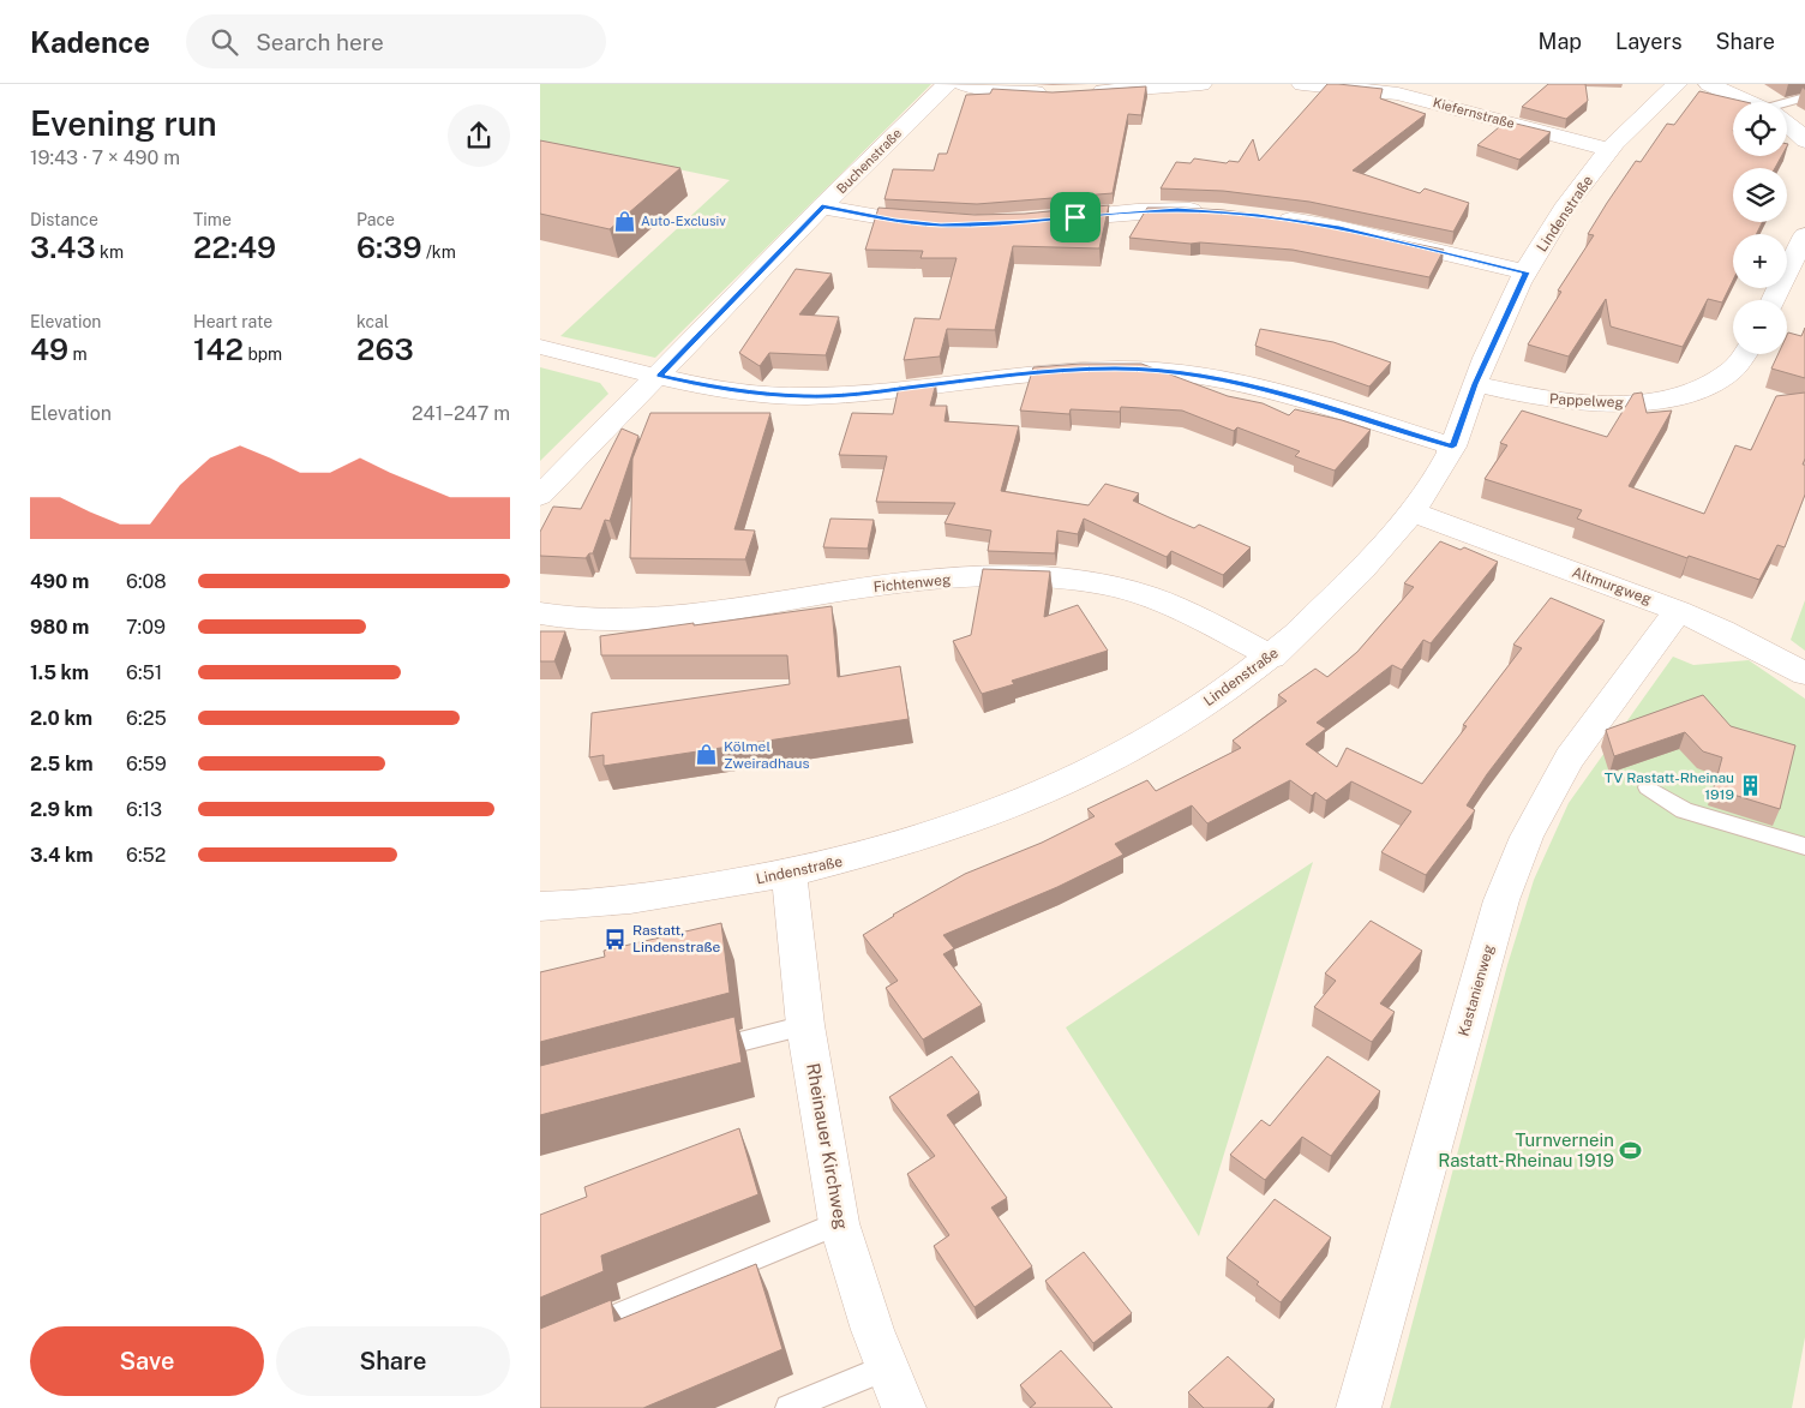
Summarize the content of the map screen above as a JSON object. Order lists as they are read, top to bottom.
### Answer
{
  "streets": {
    "street": [
      "Kiefernstraße",
      "Buchenstraße",
      "Lindenstraße",
      "Pappelweg",
      "Fichtenweg",
      "Altmurgweg",
      "Kastanienweg",
      "Rheinauer Kirchweg"
    ]
  },
  "crossings": [
    ["Kiefernstraße", "Lindenstraße"],
    ["Lindenstraße", "Pappelweg"],
    ["Lindenstraße", "Fichtenweg"],
    ["Lindenstraße", "Altmurgweg"],
    ["Lindenstraße", "Rheinauer Kirchweg"],
    ["Altmurgweg", "Kastanienweg"]
  ],
  "places": {
    "shop": ["Auto-Exclusiv", "Kölmel Zweiradhaus"],
    "building": ["TV Rastatt-Rheinau 1919"],
    "bus stop": ["Rastatt, Lindenstraße"],
    "sports": ["Turnvernein Rastatt-Rheinau 1919"]
  },
  "page": {
    "header": "Kadence",
    "search": "Search here",
    "nav": ["Map", "Layers", "Share"],
    "heading": ["Evening run", "19:43 · 7 × 490 m"],
    "map_buttons": ["+", "−"],
    "stats": [
      ["Distance", "3.43 km"],
      ["Time", "22:49"],
      ["Pace", "6:39 /km"],
      ["Elevation", "49 m"],
      ["Heart rate", "142 bpm"],
      ["kcal", "263"]
    ],
    "chart": ["Elevation", "241–247 m"],
    "list": [
      {
        "name": "490 m",
        "note": "6:08"
      },
      {
        "name": "980 m",
        "note": "7:09"
      },
      {
        "name": "1.5 km",
        "note": "6:51"
      },
      {
        "name": "2.0 km",
        "note": "6:25"
      },
      {
        "name": "2.5 km",
        "note": "6:59"
      },
      {
        "name": "2.9 km",
        "note": "6:13"
      },
      {
        "name": "3.4 km",
        "note": "6:52"
      }
    ],
    "buttons": ["Save", "Share"]
  }
}
